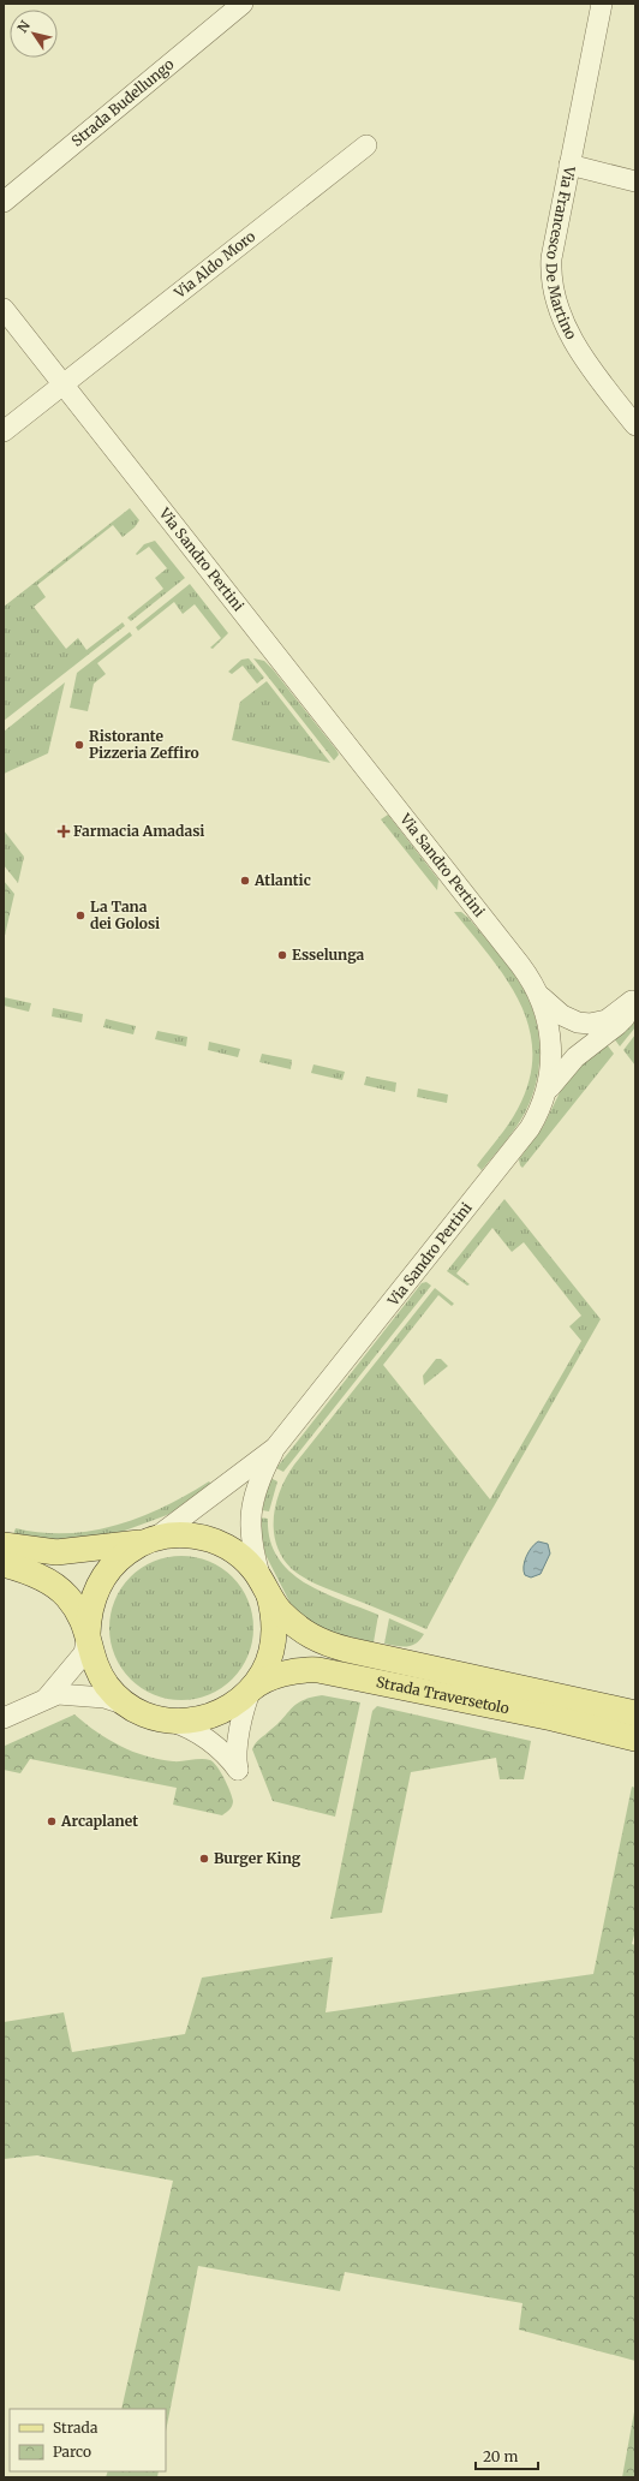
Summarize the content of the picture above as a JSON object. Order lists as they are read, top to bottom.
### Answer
{
  "streets": {
    "main road": ["Strada Traversetolo"],
    "street": [
      "Strada Budellungo",
      "Via Francesco De Martino",
      "Via Aldo Moro",
      "Via Sandro Pertini"
    ]
  },
  "crossings": [
    ["Via Aldo Moro", "Via Sandro Pertini"],
    ["Via Sandro Pertini", "Strada Traversetolo"]
  ],
  "places": {
    "other": [
      "Ristorante Pizzeria Zeffiro",
      "Atlantic",
      "La Tana dei Golosi",
      "Esselunga",
      "Arcaplanet",
      "Burger King"
    ],
    "health": ["Farmacia Amadasi"]
  },
  "legend": ["Strada", "Parco"],
  "scale_bar": "20 m",
  "north": "top left"
}
